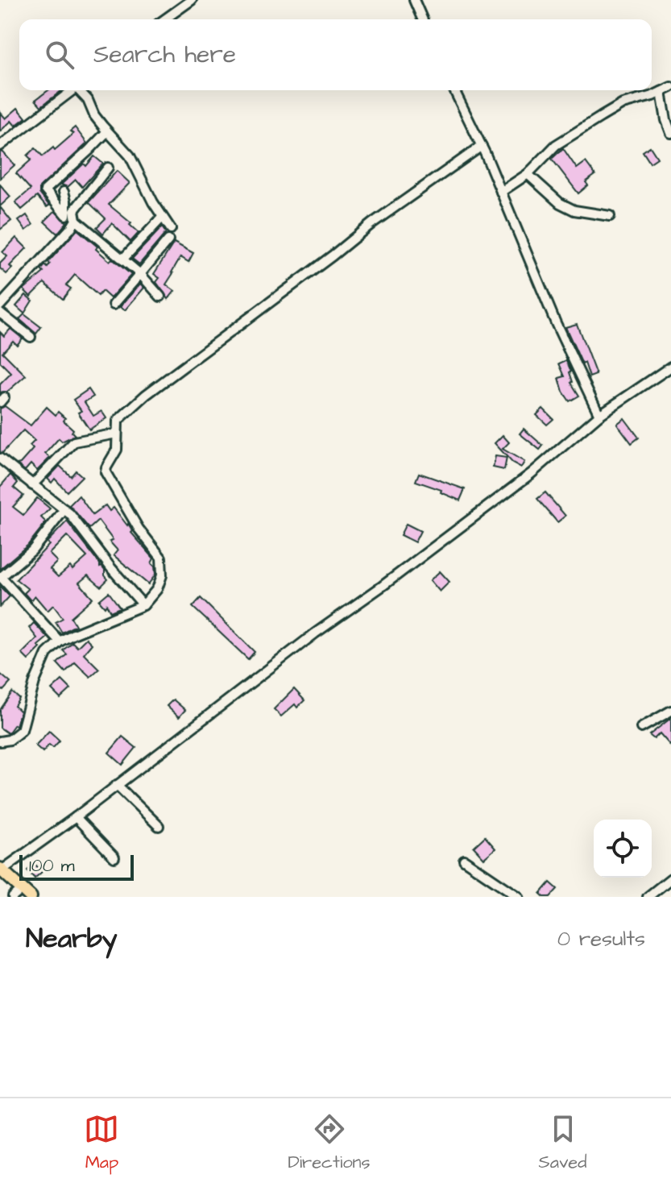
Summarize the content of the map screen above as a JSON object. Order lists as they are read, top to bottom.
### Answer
{
  "scale_bar": "100 m",
  "page": {
    "search": "Search here",
    "scale": "100 m",
    "heading": ["Nearby", "0 results"],
    "nav": ["Map", "Directions", "Saved"]
  }
}
